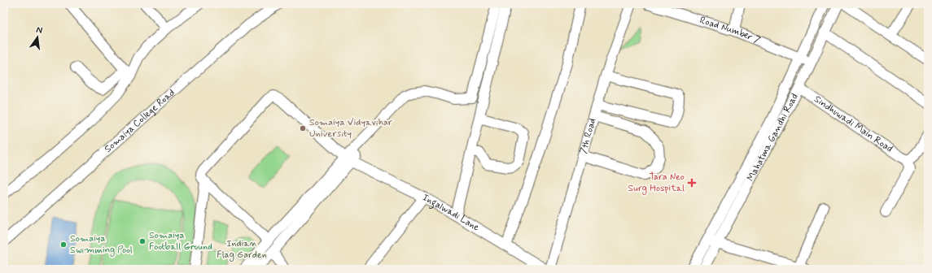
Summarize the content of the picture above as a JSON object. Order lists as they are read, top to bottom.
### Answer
{
  "streets": {
    "street": [
      "Road Number 7",
      "Somaiya College Road",
      "Sindhuwadi Main Road",
      "7th Road",
      "Mahatma Gandhi Road",
      "Ingalwadi Lane"
    ]
  },
  "crossings": [
    ["Road Number 7", "Mahatma Gandhi Road"],
    ["Sindhuwadi Main Road", "Mahatma Gandhi Road"]
  ],
  "parks": ["Indian Flag Garden"],
  "places": {
    "other": ["Somaiya Vidyavihar University", "Somaiya Football Ground", "Somaiya Swimming Pool"],
    "health": ["Tara Neo Surg Hospital"]
  },
  "north": "top"
}
